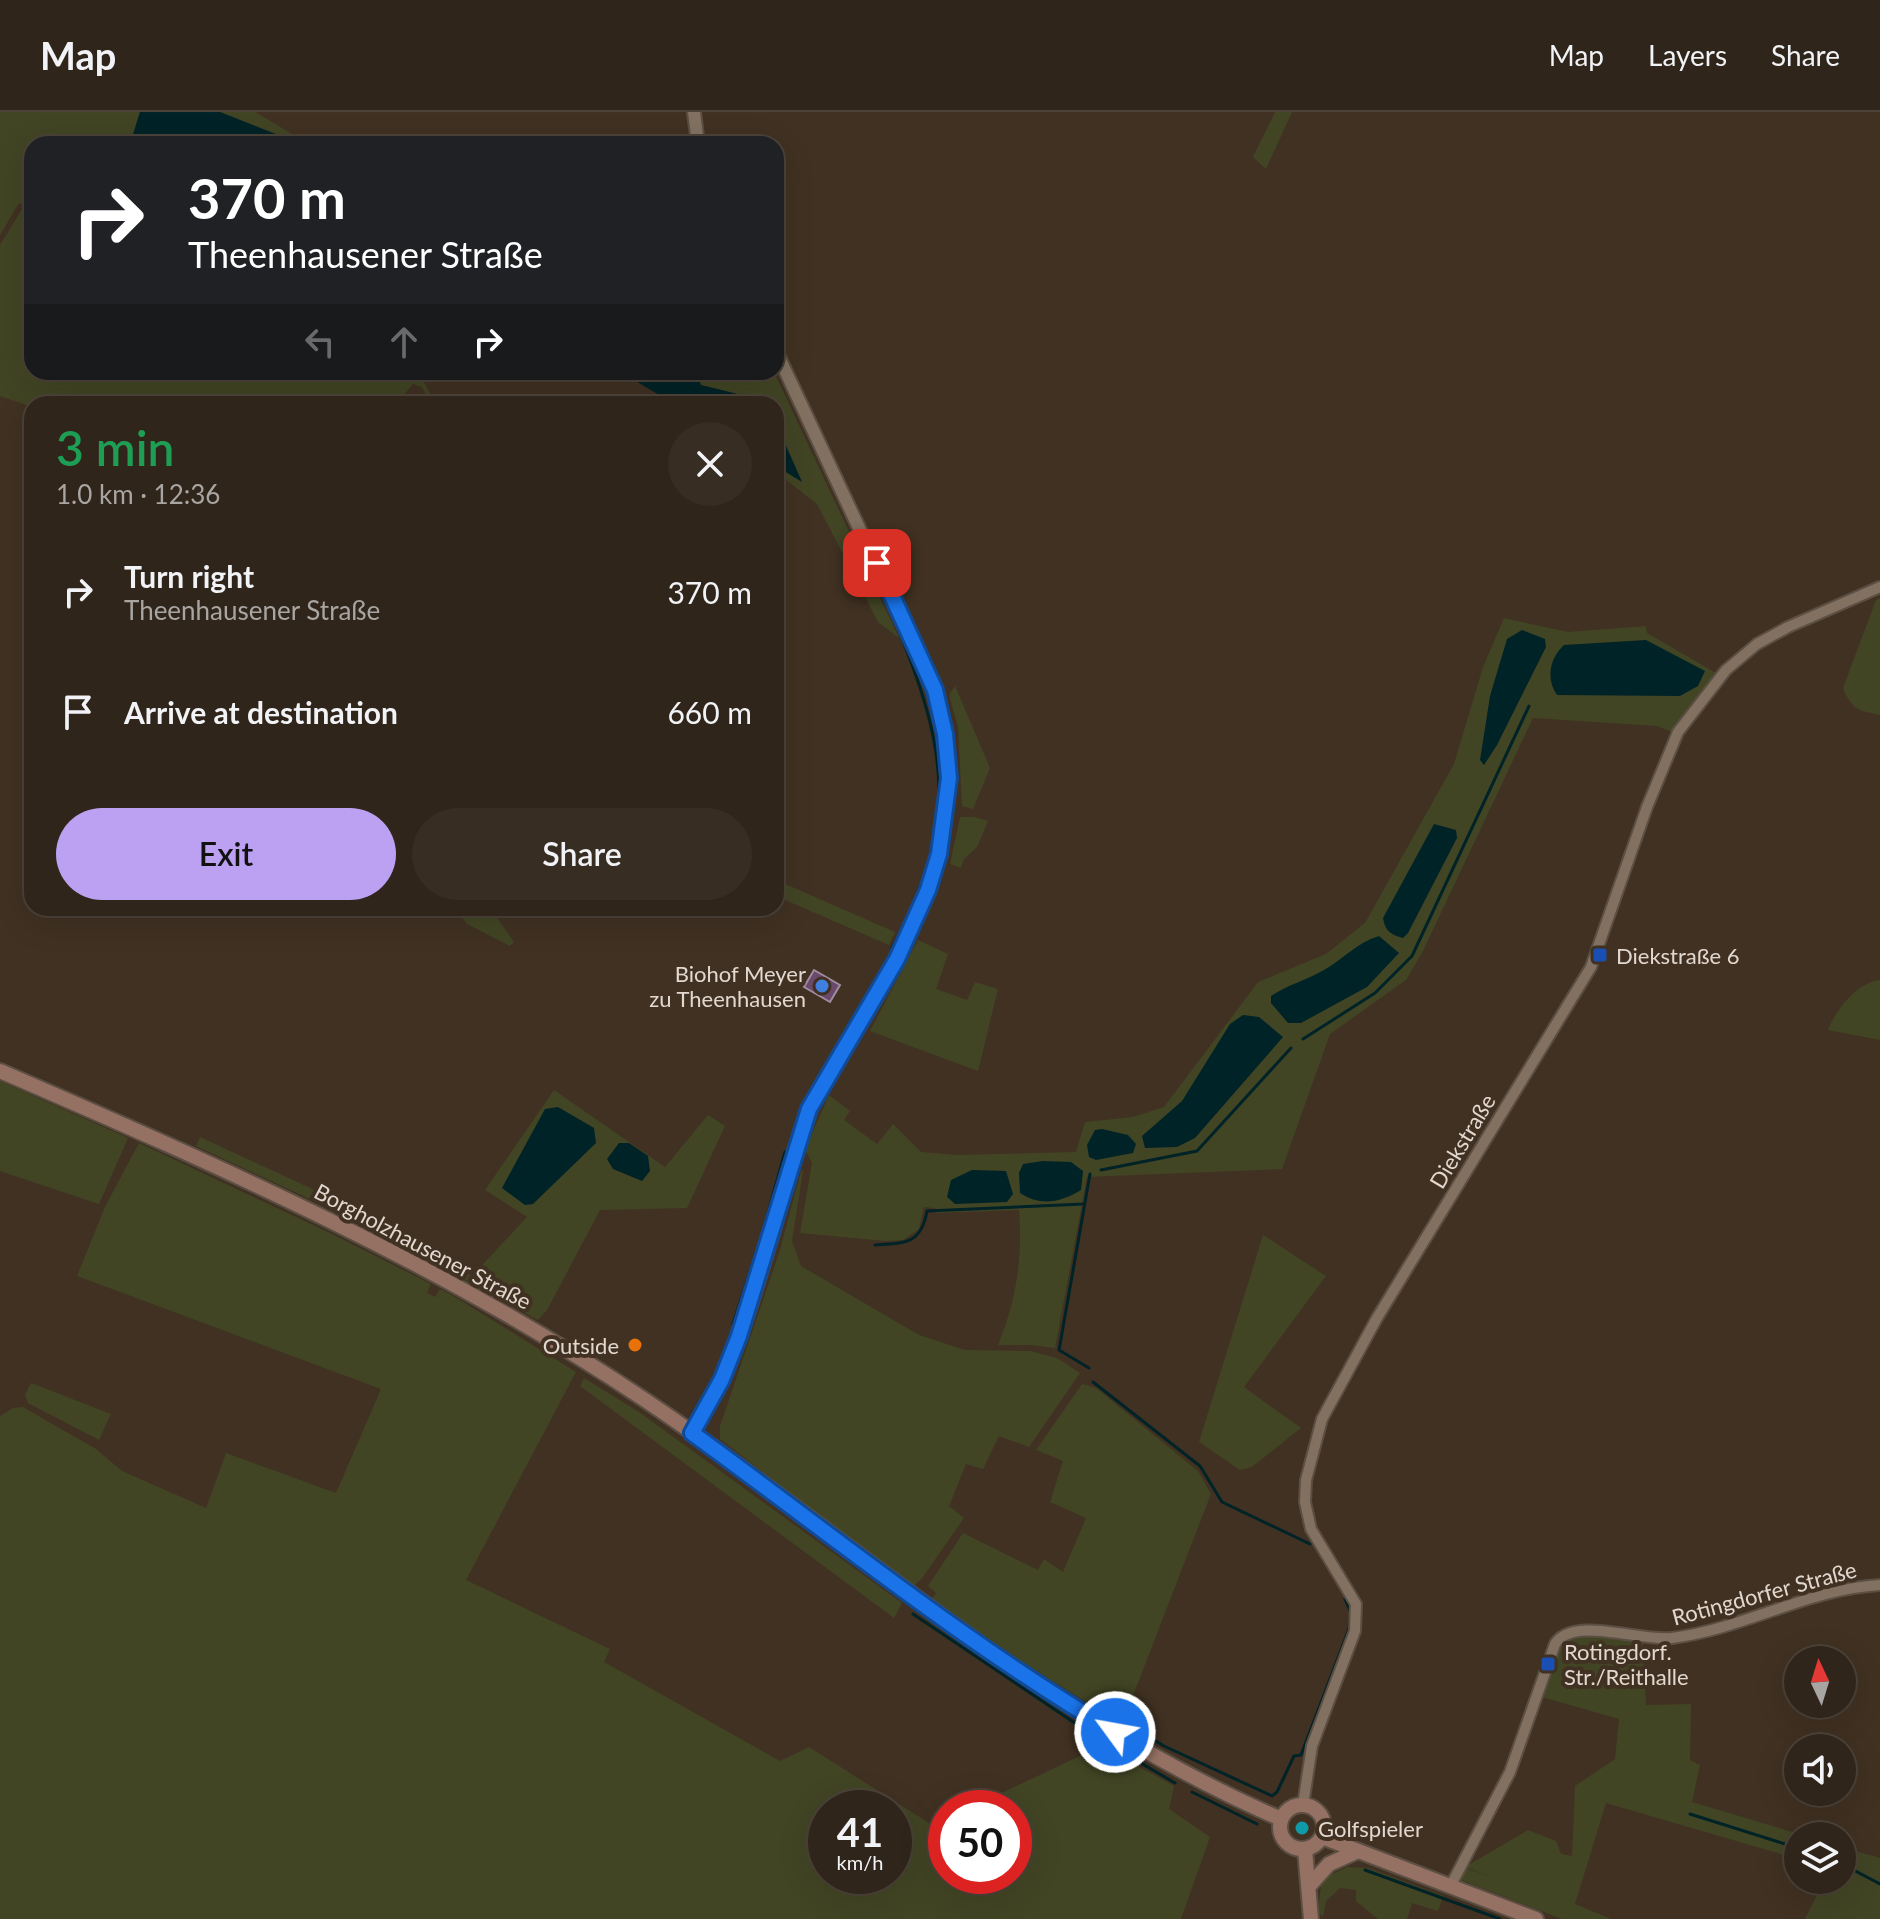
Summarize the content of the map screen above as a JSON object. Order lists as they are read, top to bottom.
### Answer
{
  "streets": {
    "main road": ["Borgholzhausener Straße"],
    "street": ["Diekstraße", "Rotingdorfer Straße"]
  },
  "crossings": [
    ["Diekstraße", "Borgholzhausener Straße"]
  ],
  "places": {
    "transit": ["Diekstraße 6", "Rotingdorf. Str./Reithalle"],
    "other": ["Biohof Meyer zu Theenhausen", "Outside", "Golfspieler"]
  },
  "north": "top",
  "page": {
    "header": "Map",
    "nav": ["Map", "Layers", "Share"],
    "turn": ["370 m", "Theenhausener Straße"],
    "heading": ["3 min", "1.0 km · 12:36"],
    "list": [
      {
        "name": "Turn right",
        "note": "Theenhausener Straße",
        "value": "370 m"
      },
      {
        "name": "Arrive at destination",
        "value": "660 m"
      }
    ],
    "buttons": ["Exit", "Share"],
    "speed": "41 km/h",
    "limit": "50"
  }
}
